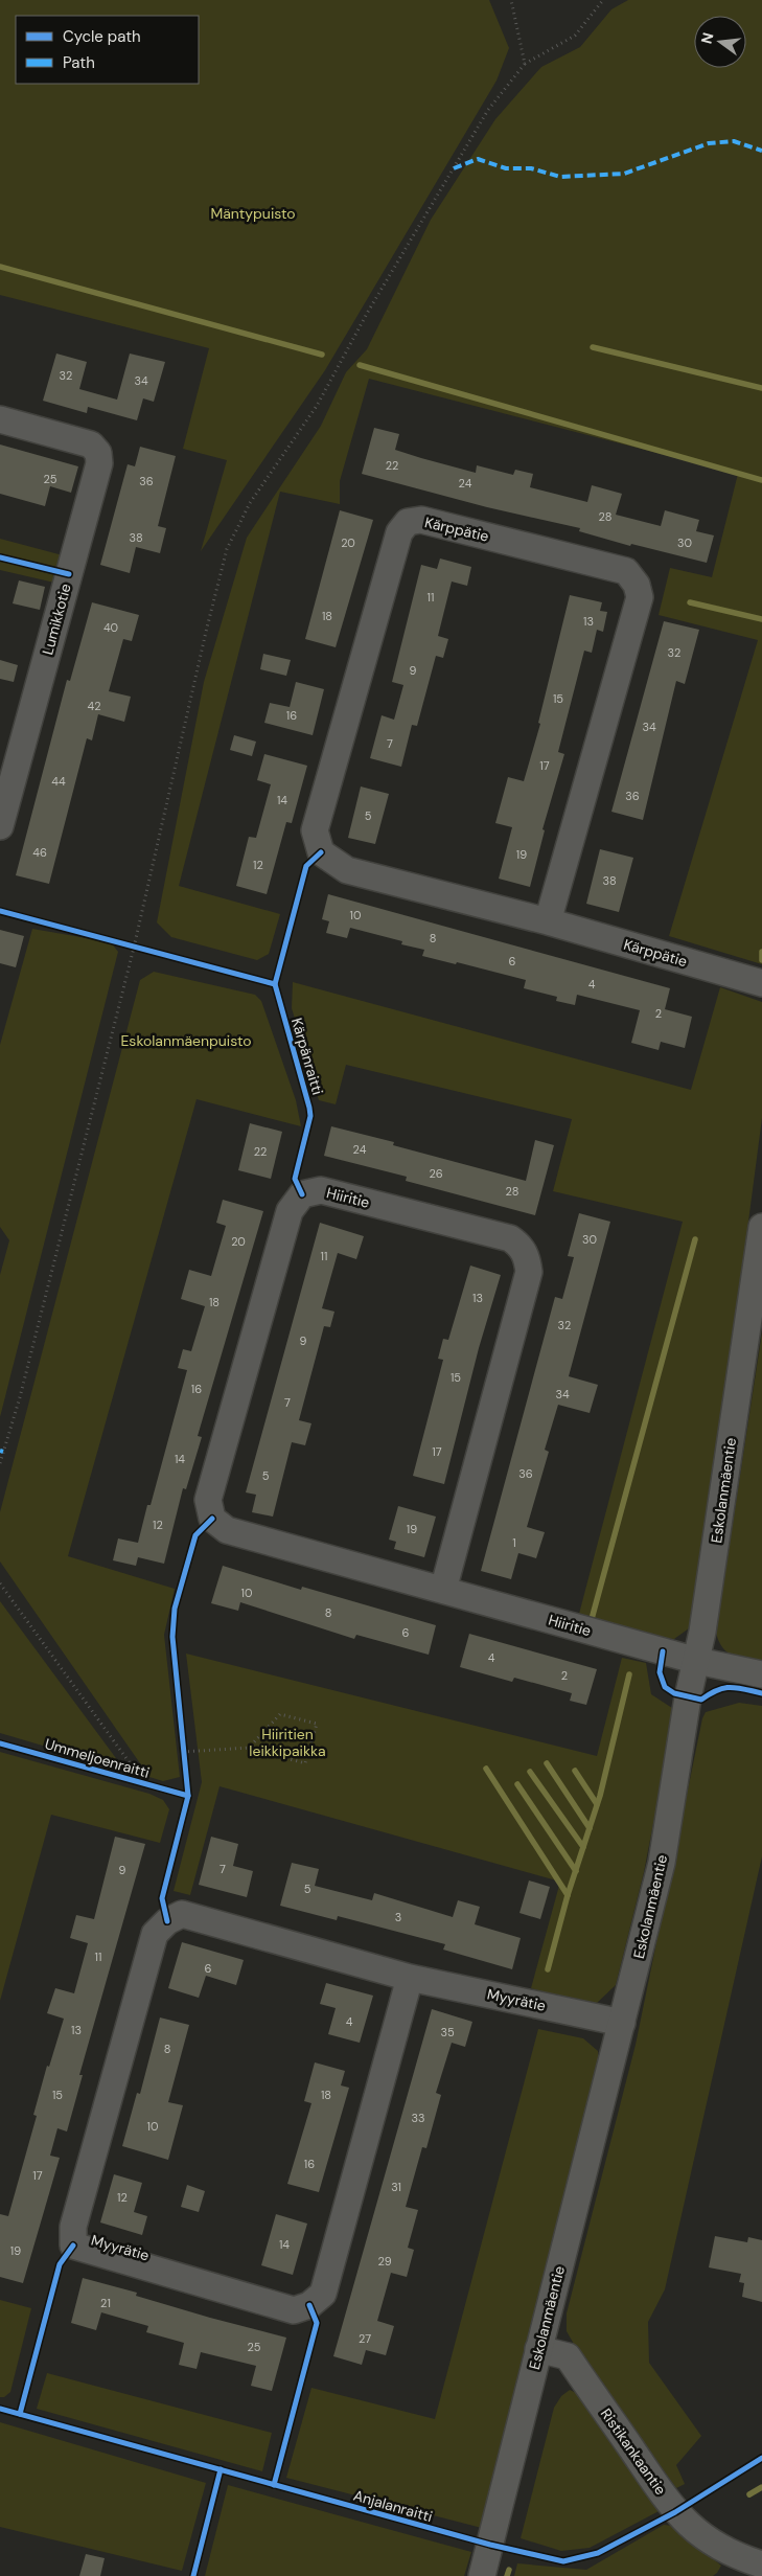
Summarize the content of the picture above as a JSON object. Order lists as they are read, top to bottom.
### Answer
{
  "streets": {
    "street": [
      "Kärppätie",
      "Lumikkotie",
      "Hiiritie",
      "Eskolanmäentie",
      "Myyrätie",
      "Ristikankaantie"
    ],
    "cycle path": ["Kärpänraitti", "Ummeljoenraitti", "Anjalanraitti"]
  },
  "crossings": [
    ["Hiiritie", "Eskolanmäentie"],
    ["Eskolanmäentie", "Myyrätie"],
    ["Eskolanmäentie", "Ristikankaantie"]
  ],
  "parks": ["Mäntypuisto", "Eskolanmäenpuisto", "Hiiritien leikkipaikka"],
  "house_numbers": [
    "32",
    "34",
    "22",
    "25",
    "36",
    "24",
    "28",
    "38",
    "20",
    "30",
    "11",
    "18",
    "13",
    "40",
    "32",
    "9",
    "15",
    "42",
    "16",
    "34",
    "7",
    "17",
    "44",
    "36",
    "14",
    "5",
    "46",
    "19",
    "12",
    "38",
    "10",
    "8",
    "6",
    "4",
    "2",
    "24",
    "22",
    "26",
    "28",
    "30",
    "20",
    "11",
    "13",
    "18",
    "32",
    "9",
    "15",
    "16",
    "34",
    "7",
    "17",
    "14",
    "36",
    "5",
    "12",
    "19",
    "1",
    "10",
    "8",
    "6",
    "4",
    "2",
    "7",
    "9",
    "5",
    "3",
    "11",
    "6",
    "4",
    "13",
    "35",
    "8",
    "15",
    "18",
    "33",
    "10",
    "16",
    "17",
    "31",
    "12",
    "14",
    "19",
    "29",
    "21",
    "27",
    "25"
  ],
  "legend": ["Cycle path", "Path"],
  "north": "left"
}
